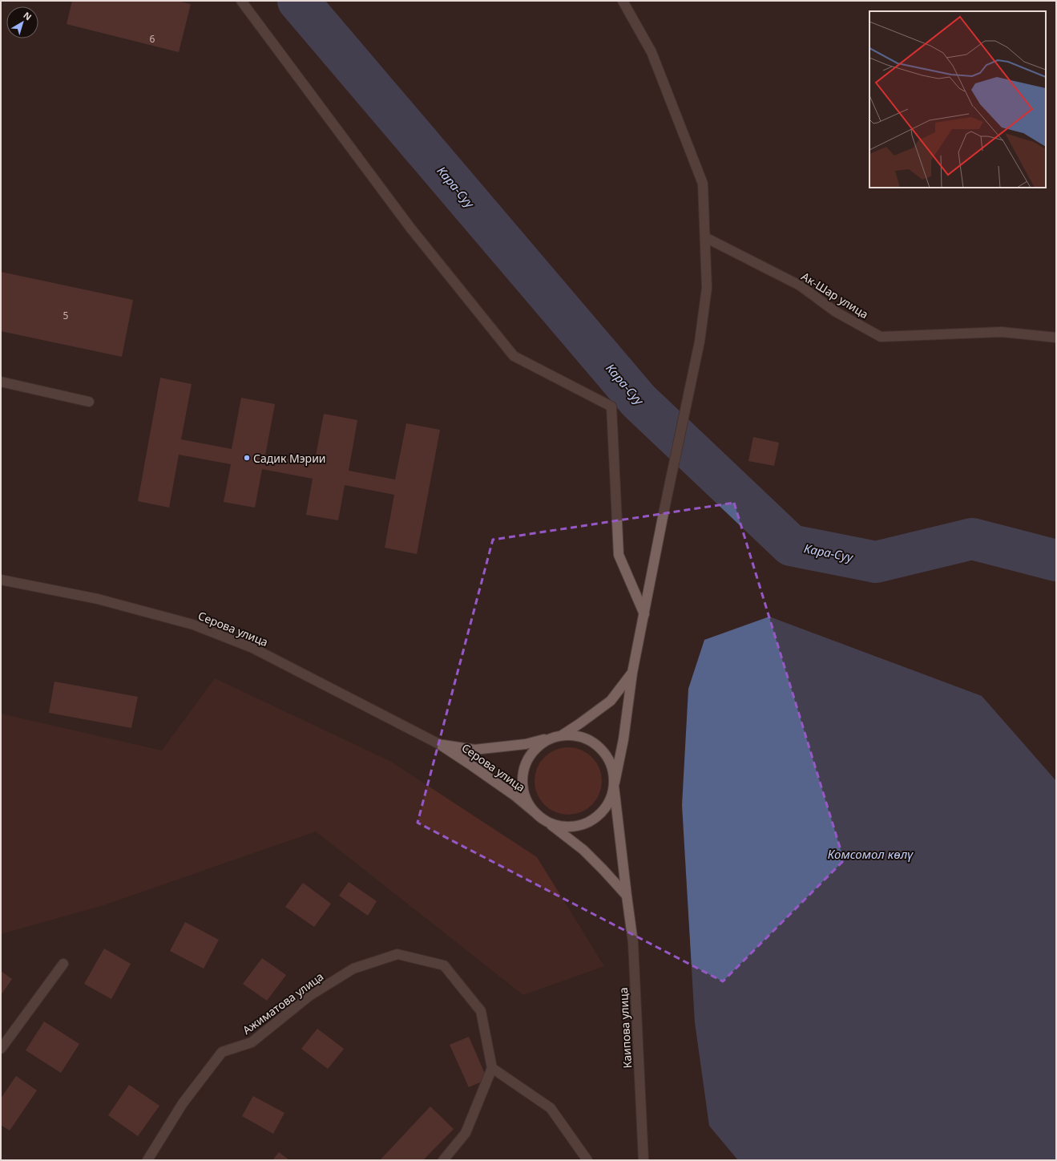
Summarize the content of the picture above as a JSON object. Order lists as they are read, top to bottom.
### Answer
{
  "streets": {
    "street": [
      "Ак-Шар улица",
      "Серова улица",
      "Ажиматова улица",
      "Каипова улица"
    ]
  },
  "crossings": [
    ["Серова улица", "Каипова улица"]
  ],
  "water": ["Кара-Суу", "Комсомол көлү"],
  "places": ["Садик Мэрии"],
  "house_numbers": ["6", "5"],
  "north": "top right"
}
